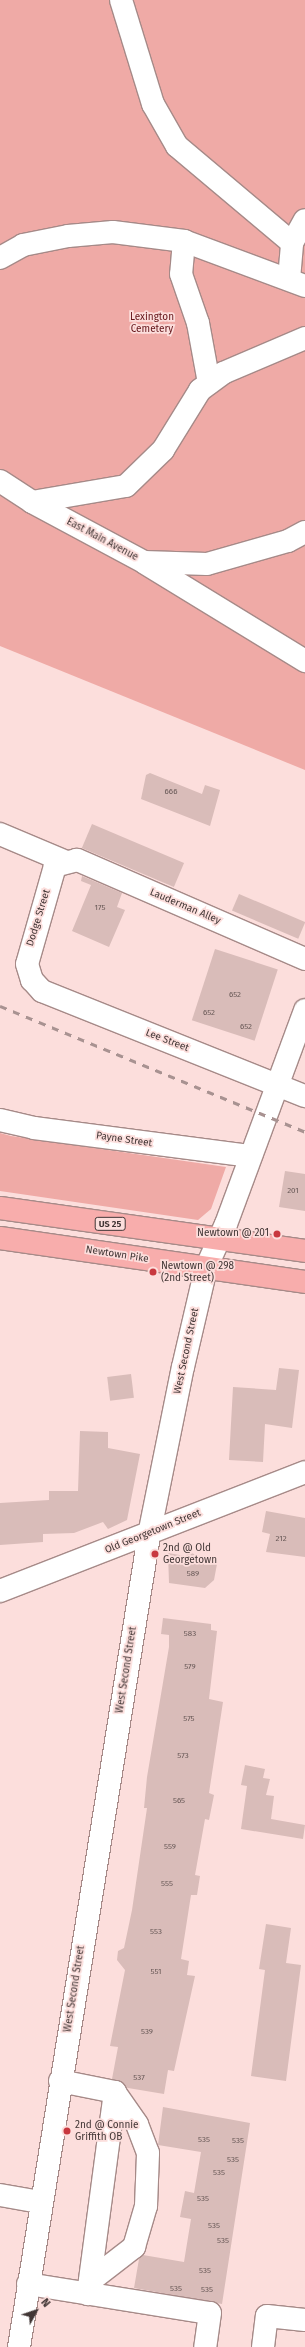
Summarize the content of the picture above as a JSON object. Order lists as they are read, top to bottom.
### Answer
{
  "streets": {
    "main road": ["US 25", "Newtown Pike"],
    "street": [
      "East Main Avenue",
      "Lauderman Alley",
      "Dodge Street",
      "Lee Street",
      "Payne Street",
      "West Second Street",
      "Old Georgetown Street"
    ]
  },
  "crossings": [
    ["Lauderman Alley", "Dodge Street"],
    ["Dodge Street", "Lee Street"],
    ["Lee Street", "West Second Street"],
    ["Payne Street", "West Second Street"],
    ["US 25", "West Second Street"],
    ["Newtown Pike", "West Second Street"],
    ["West Second Street", "Old Georgetown Street"]
  ],
  "parks": ["Lexington Cemetery"],
  "places": [
    "Newtown @ 201",
    "Newtown @ 298 (2nd Street)",
    "2nd @ Old Georgetown",
    "2nd @ Connie Griffith OB"
  ],
  "house_numbers": [
    "666",
    "175",
    "652",
    "652",
    "652",
    "201",
    "212",
    "589",
    "583",
    "579",
    "575",
    "573",
    "565",
    "559",
    "555",
    "553",
    "551",
    "539",
    "537",
    "535",
    "535",
    "535",
    "535",
    "535",
    "535",
    "535",
    "535",
    "535",
    "535"
  ],
  "north": "top right"
}
